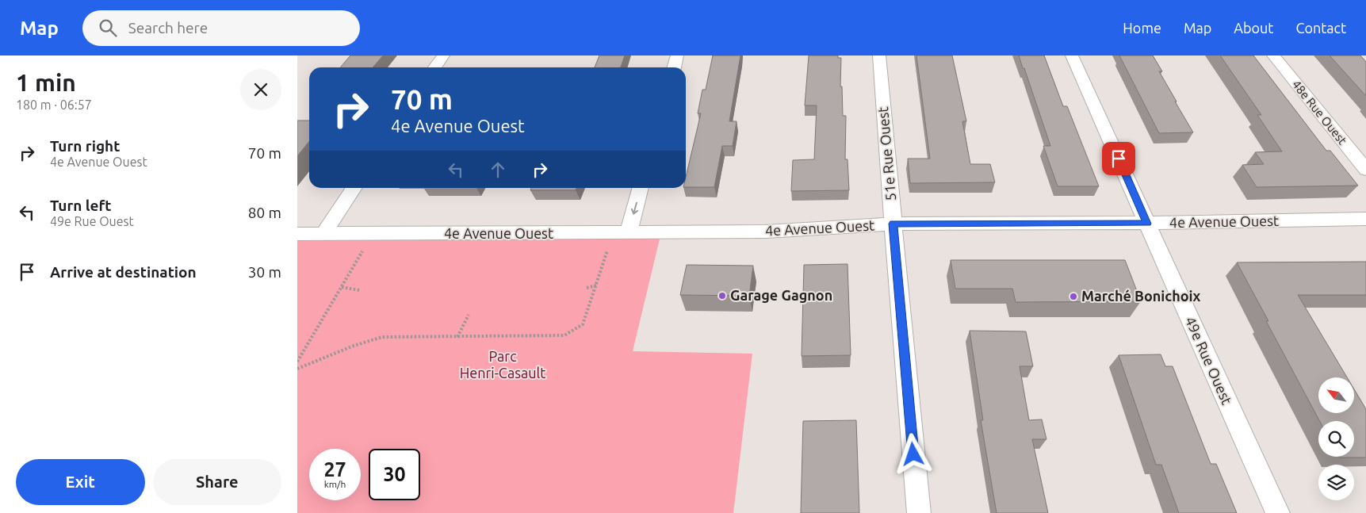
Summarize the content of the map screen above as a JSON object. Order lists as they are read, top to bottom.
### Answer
{
  "streets": {
    "street": [
      "48e Rue Ouest",
      "51e Rue Ouest",
      "4e Avenue Ouest",
      "49e Rue Ouest"
    ]
  },
  "crossings": [
    ["51e Rue Ouest", "4e Avenue Ouest"],
    ["4e Avenue Ouest", "49e Rue Ouest"]
  ],
  "parks": ["Parc Henri-Casault"],
  "places": ["Garage Gagnon", "Marché Bonichoix"],
  "north": "top left",
  "page": {
    "header": "Map",
    "search": "Search here",
    "nav": [
      "Home",
      "Map",
      "About",
      "Contact"
    ],
    "heading": ["1 min", "180 m · 06:57"],
    "turn": ["70 m", "4e Avenue Ouest"],
    "list": [
      {
        "name": "Turn right",
        "note": "4e Avenue Ouest",
        "value": "70 m"
      },
      {
        "name": "Turn left",
        "note": "49e Rue Ouest",
        "value": "80 m"
      },
      {
        "name": "Arrive at destination",
        "value": "30 m"
      }
    ],
    "speed": "27 km/h",
    "limit": "30",
    "buttons": ["Exit", "Share"]
  }
}
